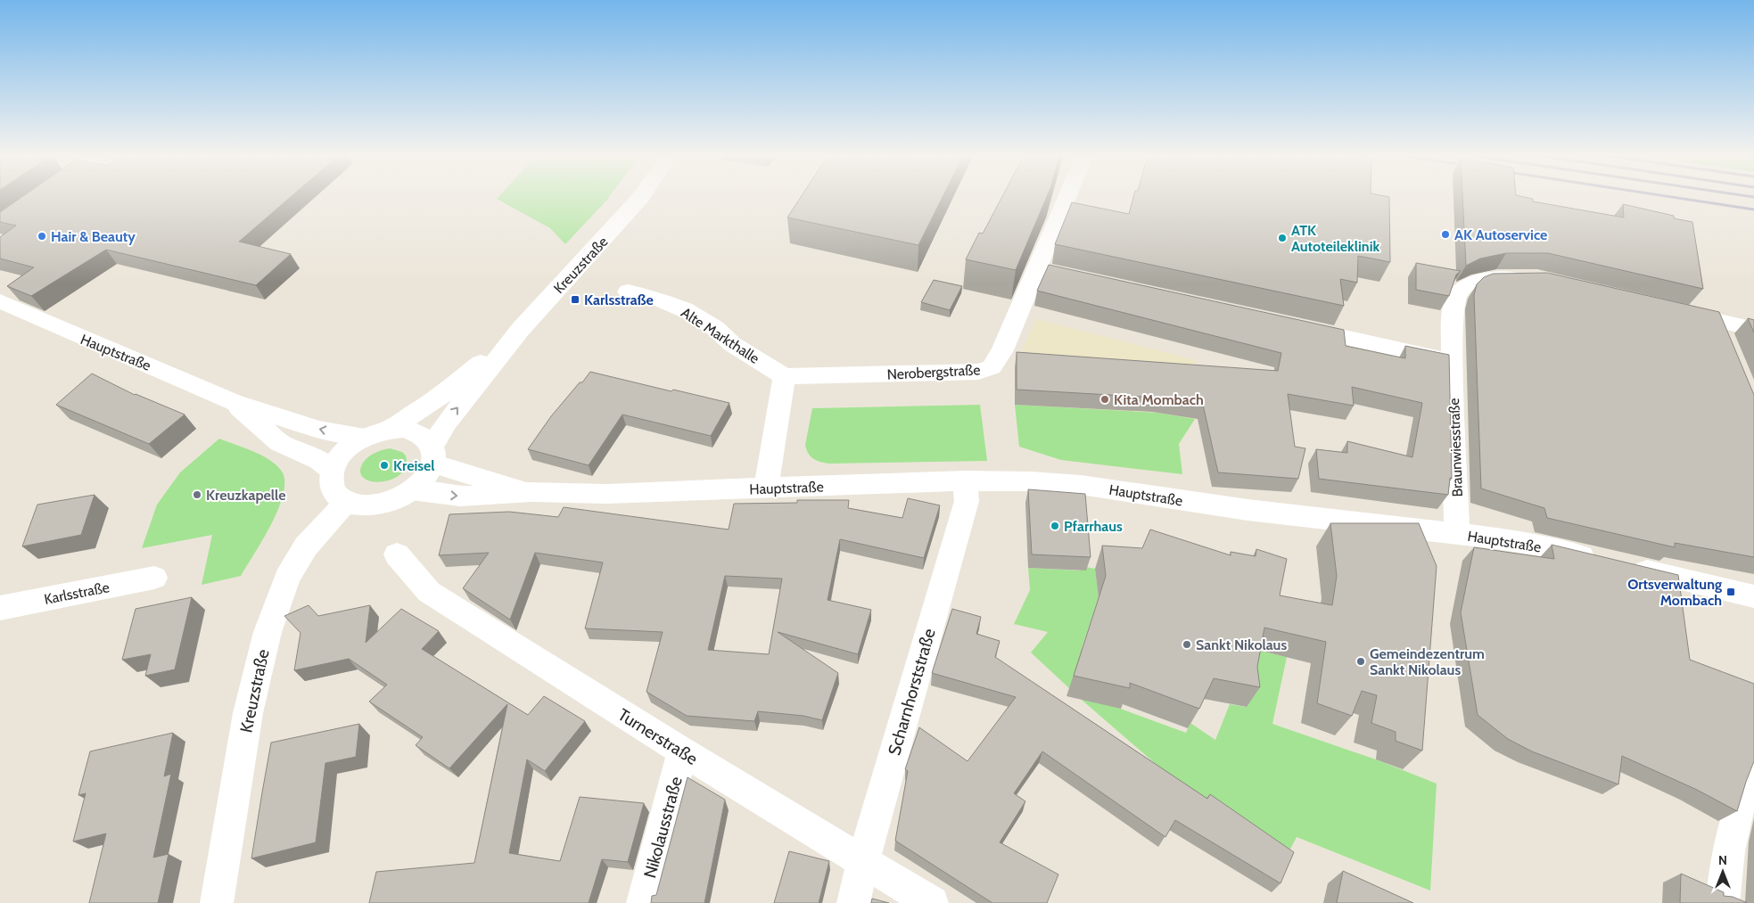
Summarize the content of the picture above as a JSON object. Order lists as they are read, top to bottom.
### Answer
{
  "streets": {
    "street": [
      "Kreuzstraße",
      "Alte Markthalle",
      "Hauptstraße",
      "Nerobergstraße",
      "Braunwiesstraße",
      "Karlsstraße",
      "Scharnhorststraße",
      "Turnerstraße",
      "Nikolausstraße"
    ]
  },
  "crossings": [
    ["Kreuzstraße", "Hauptstraße"],
    ["Alte Markthalle", "Nerobergstraße"],
    ["Hauptstraße", "Braunwiesstraße"],
    ["Hauptstraße", "Scharnhorststraße"],
    ["Scharnhorststraße", "Turnerstraße"],
    ["Turnerstraße", "Nikolausstraße"]
  ],
  "places": {
    "other": [
      "AK Autoservice",
      "Hair & Beauty",
      "ATK Autoteileklinik",
      "Kita Mombach",
      "Kreisel",
      "Kreuzkapelle",
      "Pfarrhaus",
      "Sankt Nikolaus",
      "Gemeindezentrum Sankt Nikolaus"
    ],
    "transit": ["Karlsstraße", "Ortsverwaltung Mombach"]
  },
  "north": "top"
}
